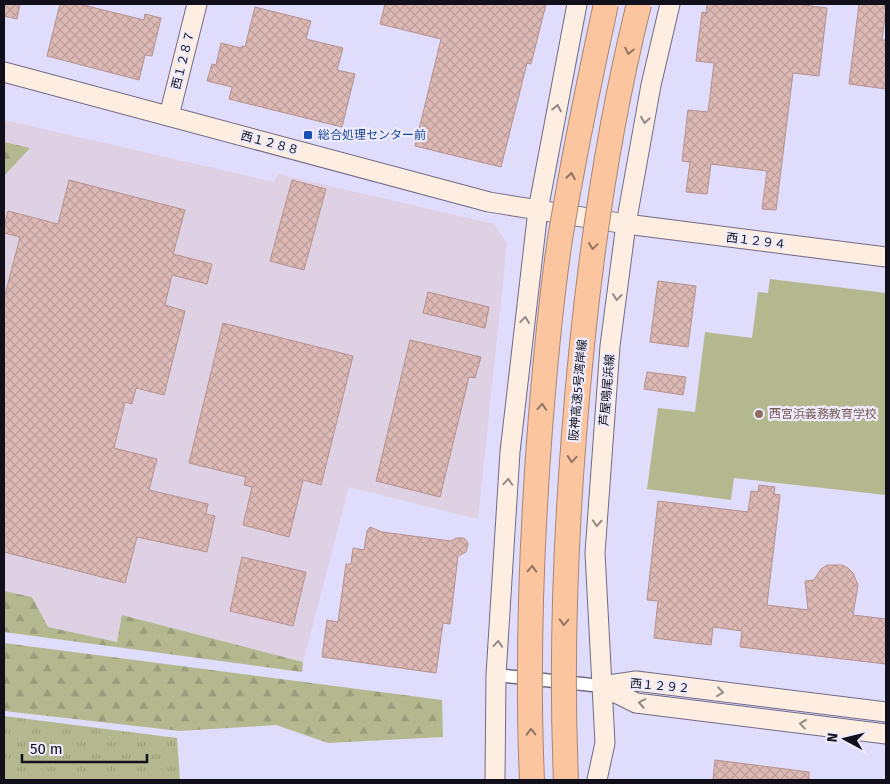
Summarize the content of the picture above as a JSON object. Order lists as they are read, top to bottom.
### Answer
{
  "streets": {
    "highway": ["阪神高速5号湾岸線"],
    "main road": [
      "西１２８７",
      "西１２８８",
      "西１２９４",
      "芦屋鳴尾浜線",
      "西１２９２"
    ]
  },
  "crossings": [
    ["西１２８７", "西１２８８"],
    ["西１２８８", "西１２９４"],
    ["西１２８８", "芦屋鳴尾浜線"],
    ["西１２９４", "芦屋鳴尾浜線"],
    ["芦屋鳴尾浜線", "西１２９２"]
  ],
  "places": {
    "transit": ["総合処理センター前"],
    "other": ["西宮浜義務教育学校"]
  },
  "scale_bar": "50 m",
  "north": "left"
}
